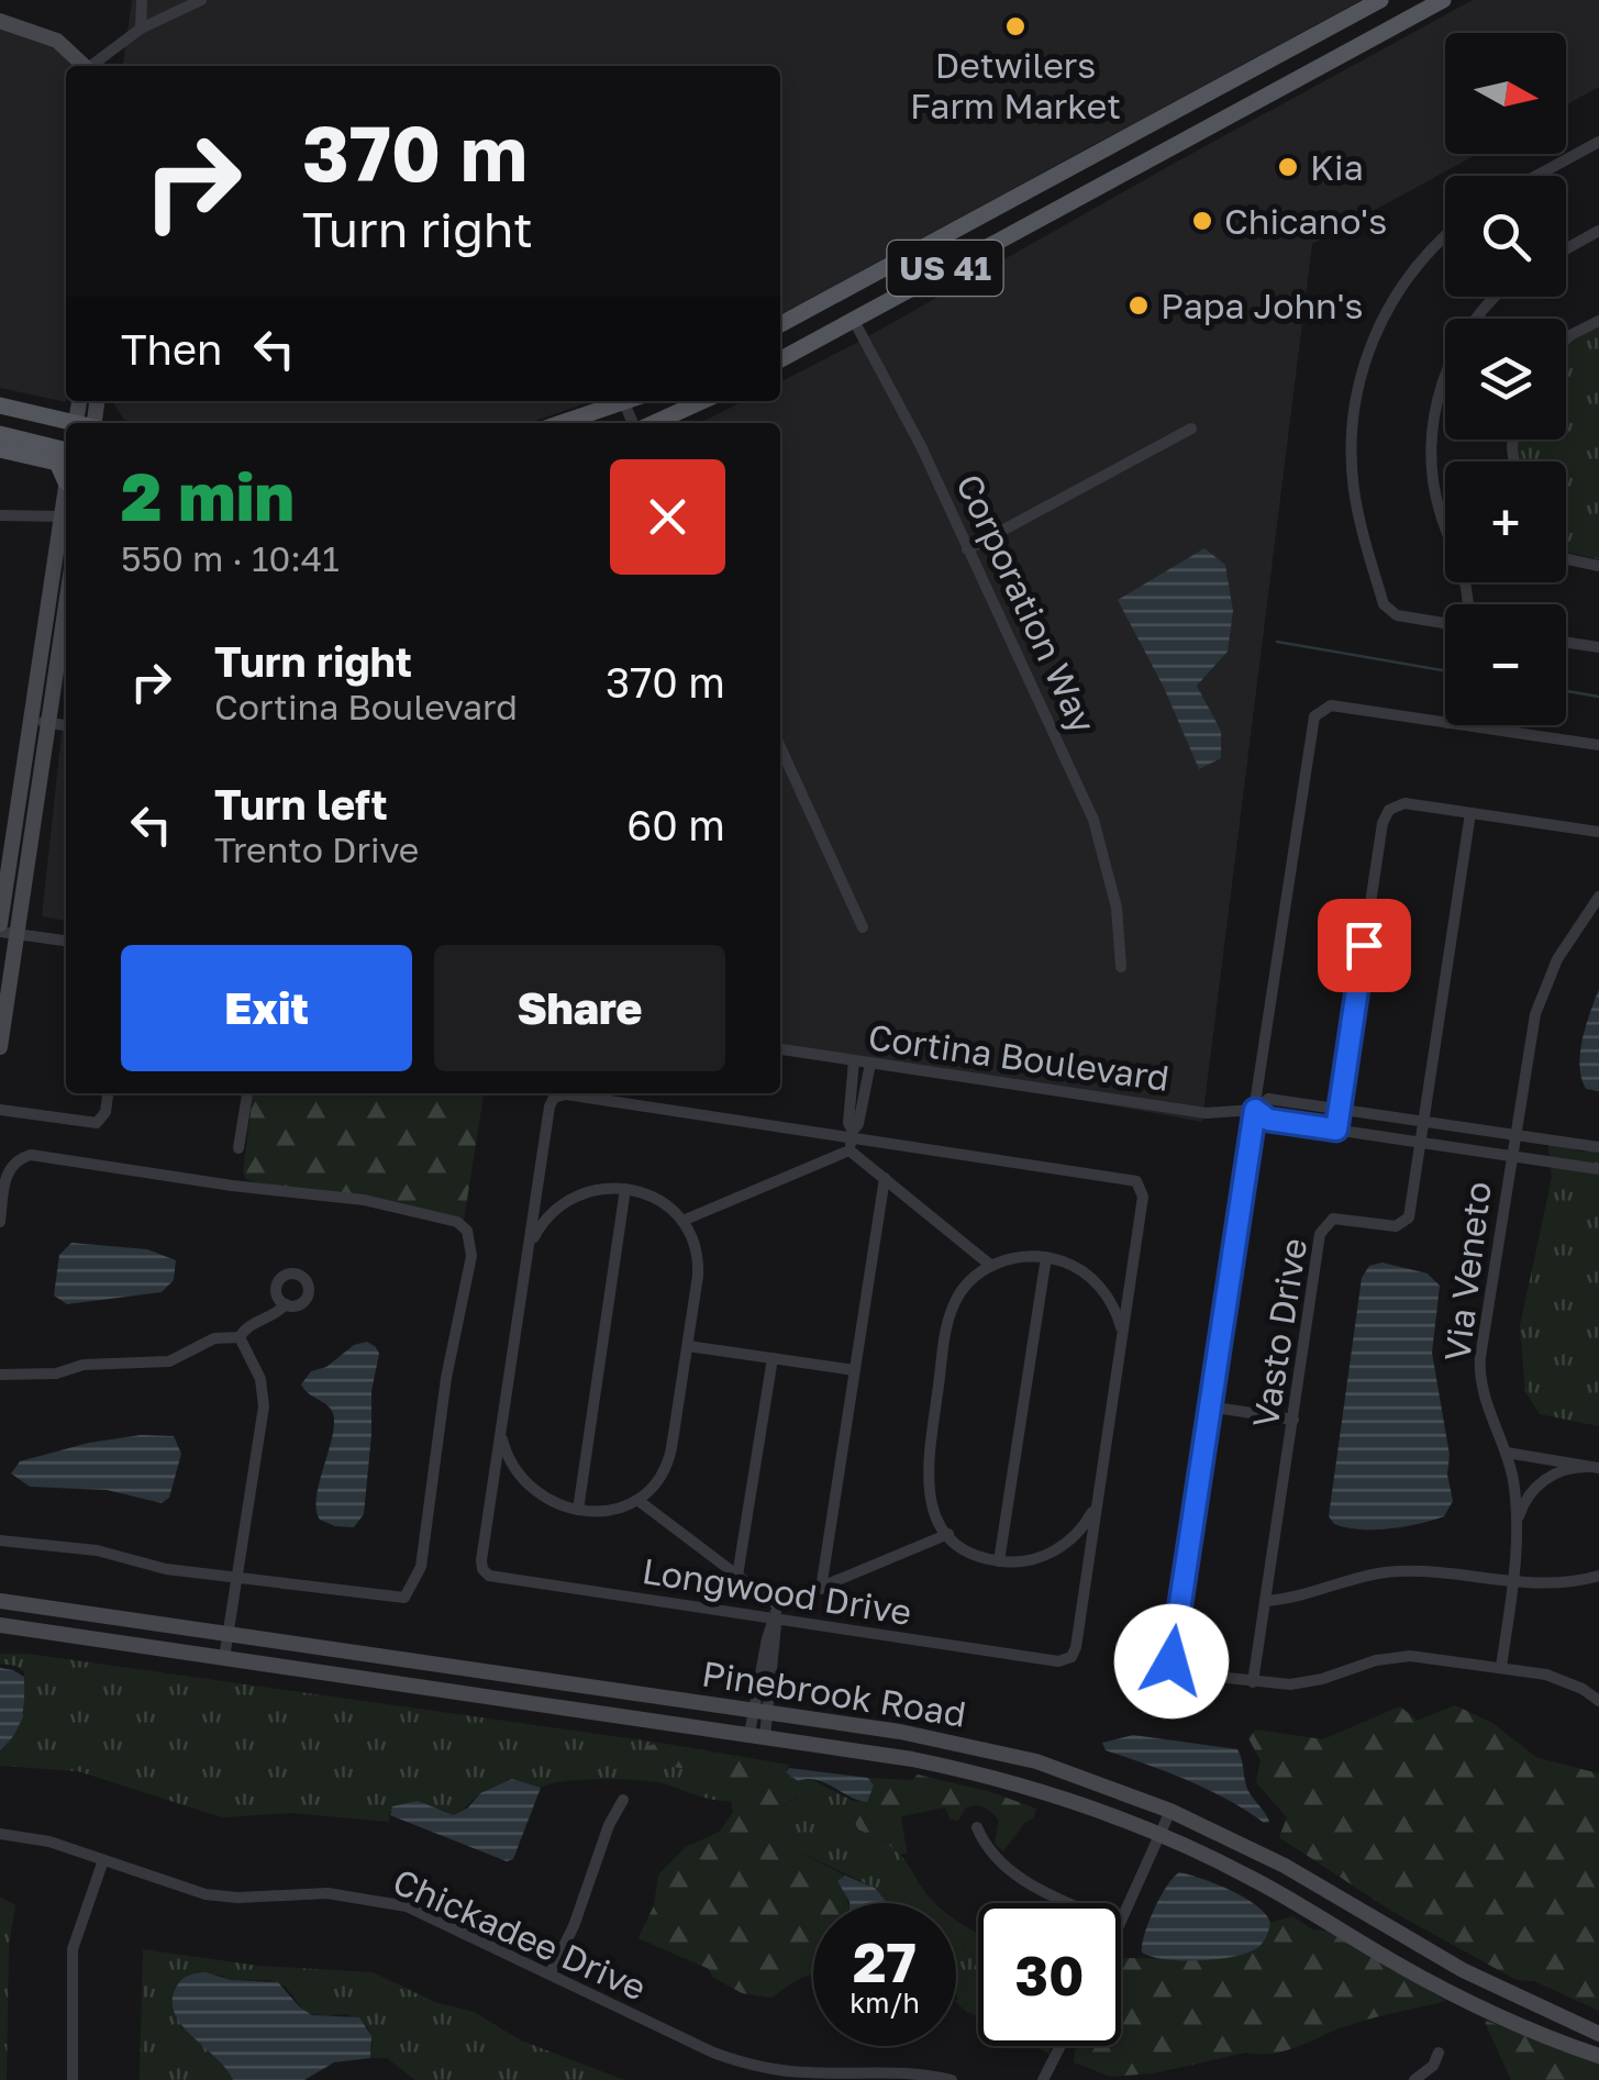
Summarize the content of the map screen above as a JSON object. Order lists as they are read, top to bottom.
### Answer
{
  "streets": {
    "main road": ["US 41"],
    "street": [
      "Corporation Way",
      "Cortina Boulevard",
      "Via Veneto",
      "Vasto Drive",
      "Longwood Drive",
      "Pinebrook Road",
      "Chickadee Drive"
    ]
  },
  "crossings": [
    ["US 41", "Corporation Way"],
    ["Cortina Boulevard", "Via Veneto"],
    ["Cortina Boulevard", "Vasto Drive"]
  ],
  "places": [
    "Detwilers Farm Market",
    "Kia",
    "Chicano's",
    "Papa John's"
  ],
  "north": "right",
  "page": {
    "map_buttons": ["+", "−"],
    "turn": ["370 m", "Turn right"],
    "then": "Then",
    "heading": ["2 min", "550 m · 10:41"],
    "list": [
      {
        "name": "Turn right",
        "note": "Cortina Boulevard",
        "value": "370 m"
      },
      {
        "name": "Turn left",
        "note": "Trento Drive",
        "value": "60 m"
      }
    ],
    "buttons": ["Exit", "Share"],
    "speed": "27 km/h",
    "limit": "30"
  }
}
